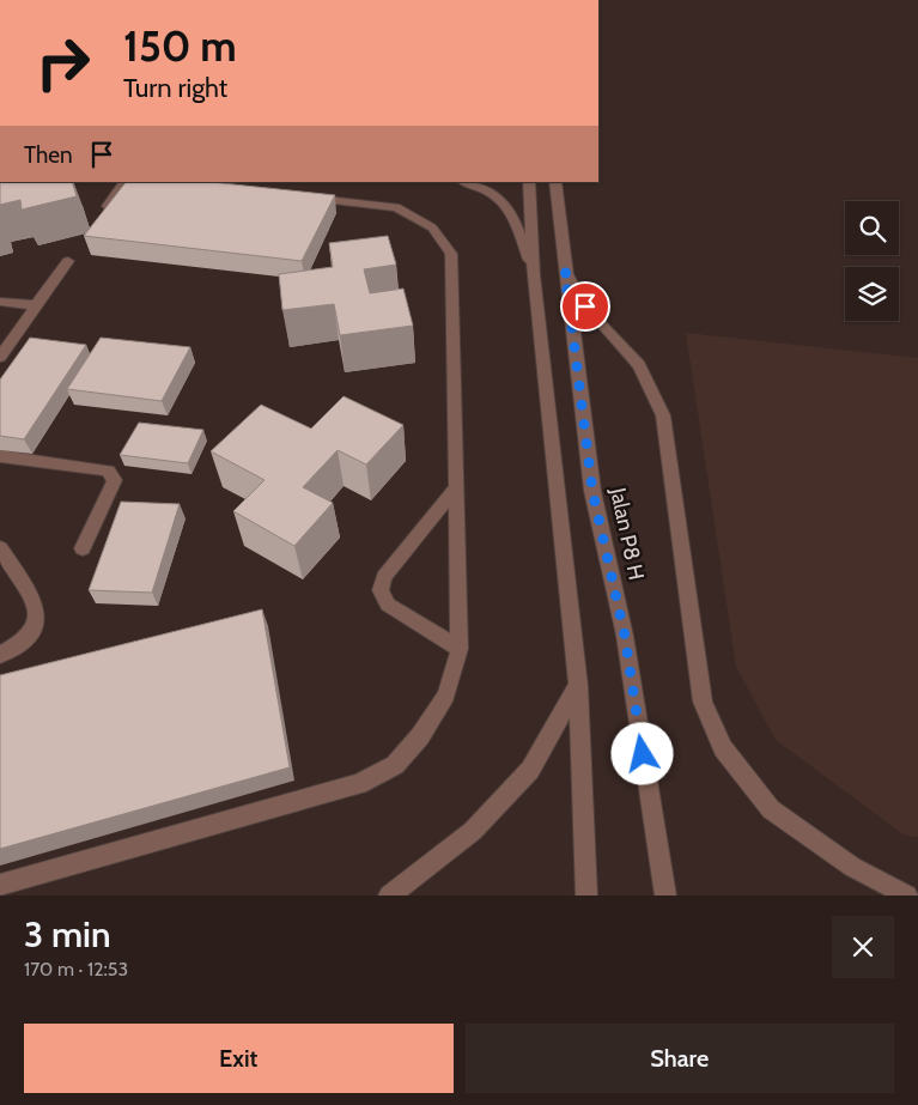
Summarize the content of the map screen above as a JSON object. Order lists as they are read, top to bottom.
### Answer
{
  "streets": {
    "street": ["Jalan P8 H"]
  },
  "page": {
    "turn": ["150 m", "Turn right"],
    "then": "Then",
    "heading": ["3 min", "170 m · 12:53"],
    "buttons": ["Exit", "Share"]
  }
}
